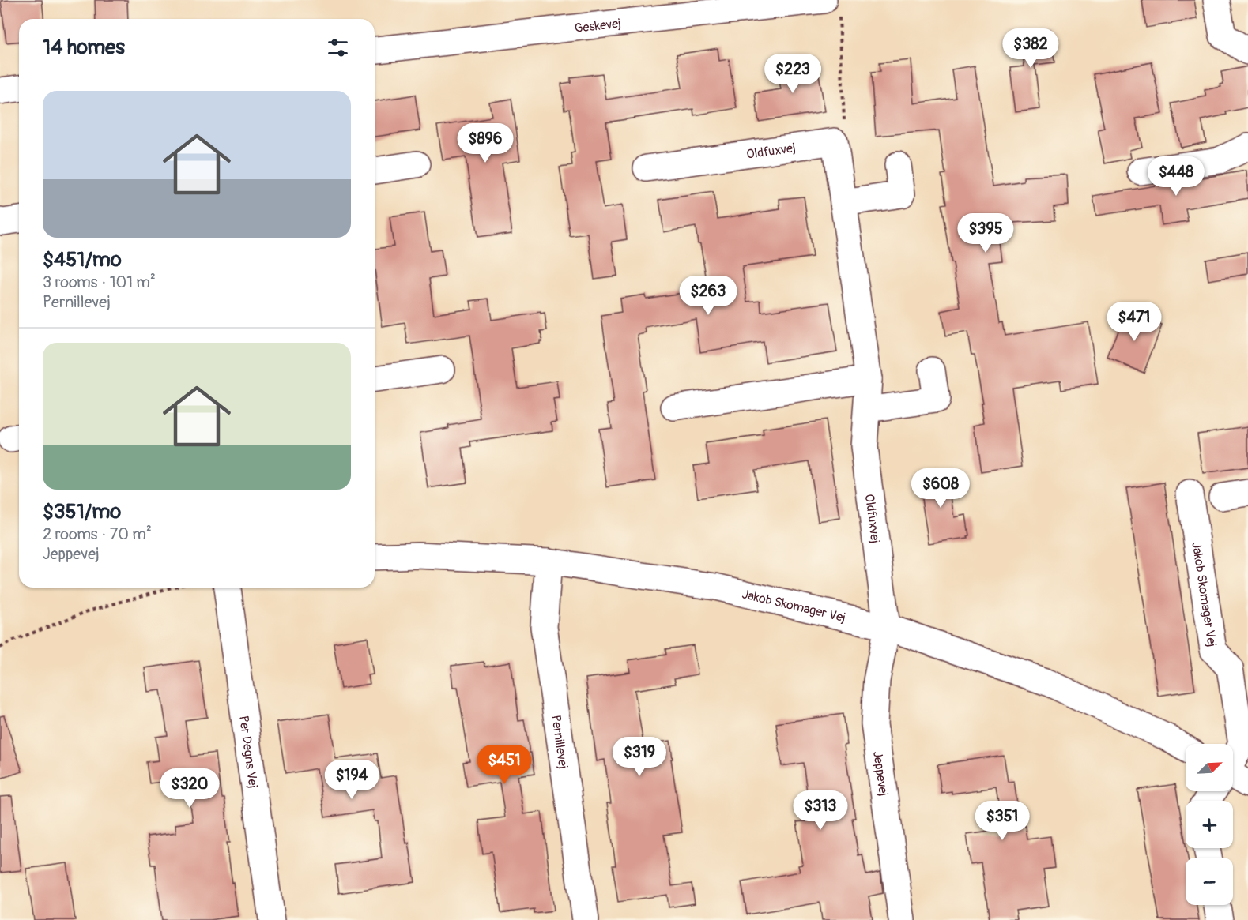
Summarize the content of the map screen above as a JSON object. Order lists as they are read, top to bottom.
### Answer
{
  "streets": {
    "street": [
      "Geskevej",
      "Oldfuxvej",
      "Jakob Skomager Vej",
      "Pernillevej",
      "Per Degns Vej",
      "Jeppevej"
    ]
  },
  "crossings": [
    ["Oldfuxvej", "Jakob Skomager Vej"],
    ["Oldfuxvej", "Jeppevej"],
    ["Jakob Skomager Vej", "Pernillevej"],
    ["Jakob Skomager Vej", "Jeppevej"]
  ],
  "north": "top right",
  "page": {
    "heading": "14 homes",
    "price": [
      "$382",
      "$223",
      "$896",
      "$448",
      "$395",
      "$263",
      "$471",
      "$608",
      "$319",
      "$451",
      "$194",
      "$320",
      "$313",
      "$351"
    ],
    "list": [
      {
        "name": "$451/mo",
        "note": "3 rooms · 101 m² · Pernillevej"
      },
      {
        "name": "$351/mo",
        "note": "2 rooms · 70 m² · Jeppevej"
      }
    ],
    "map_buttons": ["+", "−"]
  }
}
